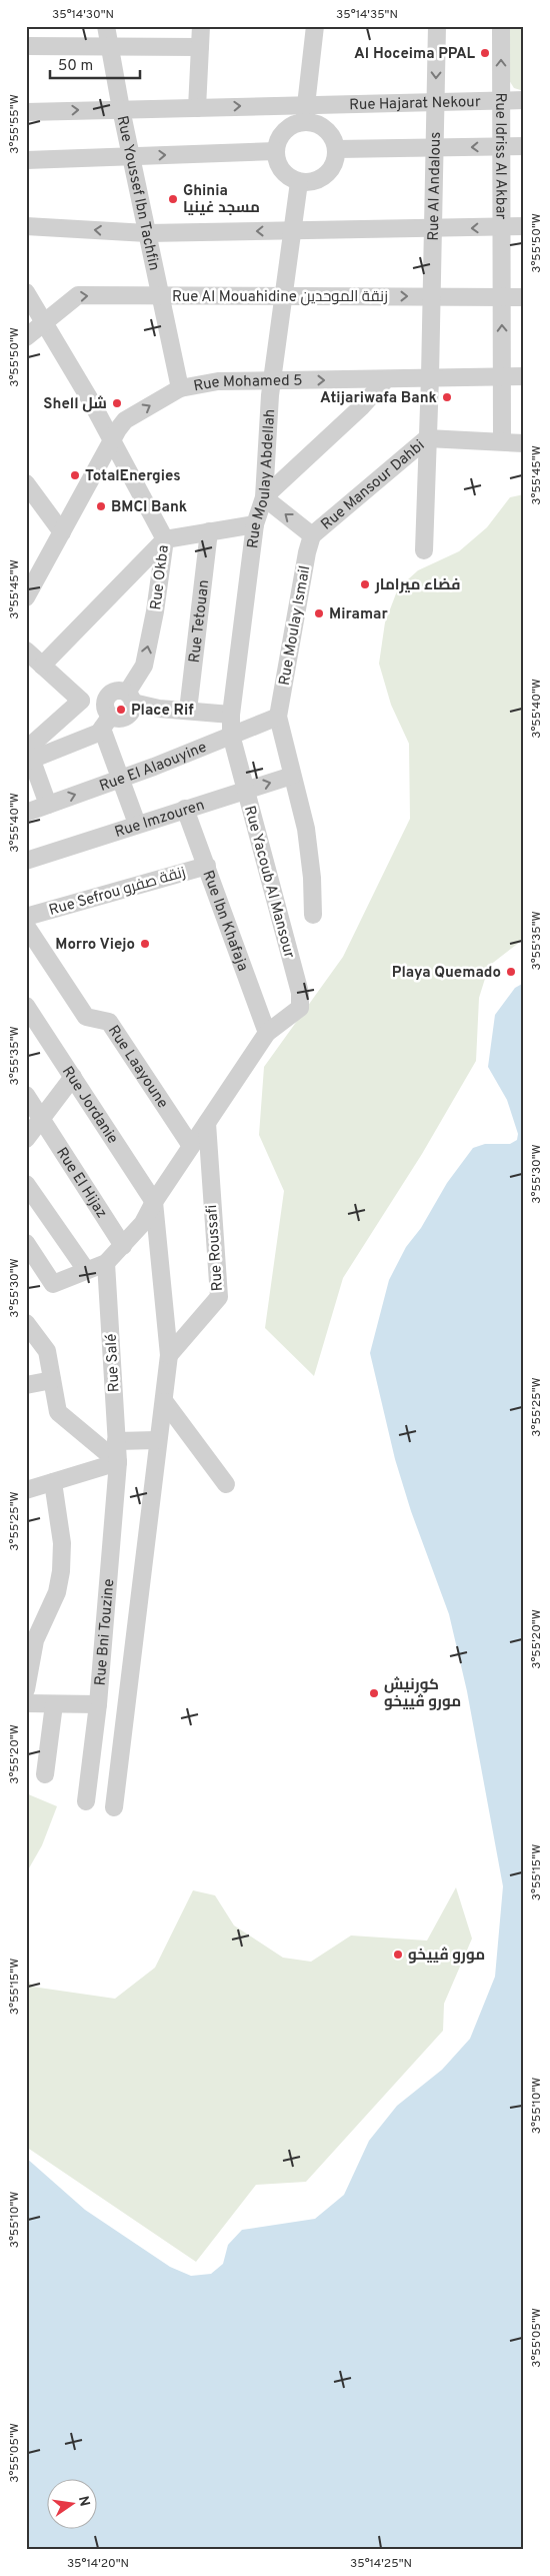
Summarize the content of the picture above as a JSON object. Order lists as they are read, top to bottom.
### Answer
{
  "streets": {
    "street": [
      "Rue Hajarat Nekour",
      "Rue Idriss Al Akbar",
      "Rue Al Andalous",
      "Rue Youssef Ibn Tachfin",
      "Rue Al Mouahidine زنقة الموحدين",
      "Rue Mohamed 5",
      "Rue Moulay Abdellah",
      "Rue Mansour Dahbi",
      "Rue Okba",
      "Rue Tetouan",
      "Rue Moulay Ismail",
      "Rue El Alaouyine",
      "Rue Imzouren",
      "Rue Yacoub Al Mansour",
      "Rue Sefrou زنقة صفرو",
      "Rue Ibn Khafaja",
      "Rue Laayoune",
      "Rue Jordanie",
      "Rue El Hijaz",
      "Rue Roussafi",
      "Rue Salé",
      "Rue Bni Touzine"
    ]
  },
  "crossings": [
    ["Rue Hajarat Nekour", "Rue Idriss Al Akbar"],
    ["Rue Hajarat Nekour", "Rue Al Andalous"],
    ["Rue Hajarat Nekour", "Rue Youssef Ibn Tachfin"],
    ["Rue Idriss Al Akbar", "Rue Al Mouahidine زنقة الموحدين"],
    ["Rue Idriss Al Akbar", "Rue Mohamed 5"],
    ["Rue Idriss Al Akbar", "Rue Mansour Dahbi"],
    ["Rue Al Andalous", "Rue Al Mouahidine زنقة الموحدين"],
    ["Rue Al Andalous", "Rue Mohamed 5"],
    ["Rue Al Andalous", "Rue Mansour Dahbi"],
    ["Rue Youssef Ibn Tachfin", "Rue Al Mouahidine زنقة الموحدين"],
    ["Rue Youssef Ibn Tachfin", "Rue Mohamed 5"],
    ["Rue Al Mouahidine زنقة الموحدين", "Rue Moulay Abdellah"],
    ["Rue Al Mouahidine زنقة الموحدين", "Rue Okba"],
    ["Rue Mohamed 5", "Rue Moulay Abdellah"],
    ["Rue Mohamed 5", "Rue Okba"],
    ["Rue Moulay Abdellah", "Rue Yacoub Al Mansour"],
    ["Rue Mansour Dahbi", "Rue Moulay Ismail"],
    ["Rue Moulay Ismail", "Rue El Alaouyine"],
    ["Rue El Alaouyine", "Rue Yacoub Al Mansour"],
    ["Rue Imzouren", "Rue Yacoub Al Mansour"],
    ["Rue Imzouren", "Rue Ibn Khafaja"],
    ["Rue Yacoub Al Mansour", "Rue Ibn Khafaja"],
    ["Rue Sefrou زنقة صفرو", "Rue Ibn Khafaja"],
    ["Rue Salé", "Rue Bni Touzine"]
  ],
  "one_way": ["Rue Idriss Al Akbar", "Rue Okba"],
  "places": [
    "Al Hoceima PPAL",
    "Ghinia مسجد غينيا",
    "Atijariwafa Bank",
    "Shell شل",
    "TotalEnergies",
    "BMCI Bank",
    "فضاء ميرامار",
    "Miramar",
    "Place Rif",
    "Morro Viejo",
    "Playa Quemado",
    "كورنيش مورو ڤييخو",
    "مورو ڤييخو"
  ],
  "scale_bar": "50 m",
  "north": "right",
  "coordinates": [
    "35°14'30\"N",
    "35°14'35\"N",
    "3°55'55\"W",
    "3°55'50\"W",
    "3°55'45\"W",
    "3°55'40\"W",
    "3°55'35\"W",
    "3°55'30\"W",
    "3°55'25\"W",
    "3°55'20\"W",
    "3°55'15\"W",
    "3°55'10\"W",
    "3°55'05\"W",
    "35°14'20\"N",
    "35°14'25\"N"
  ]
}
